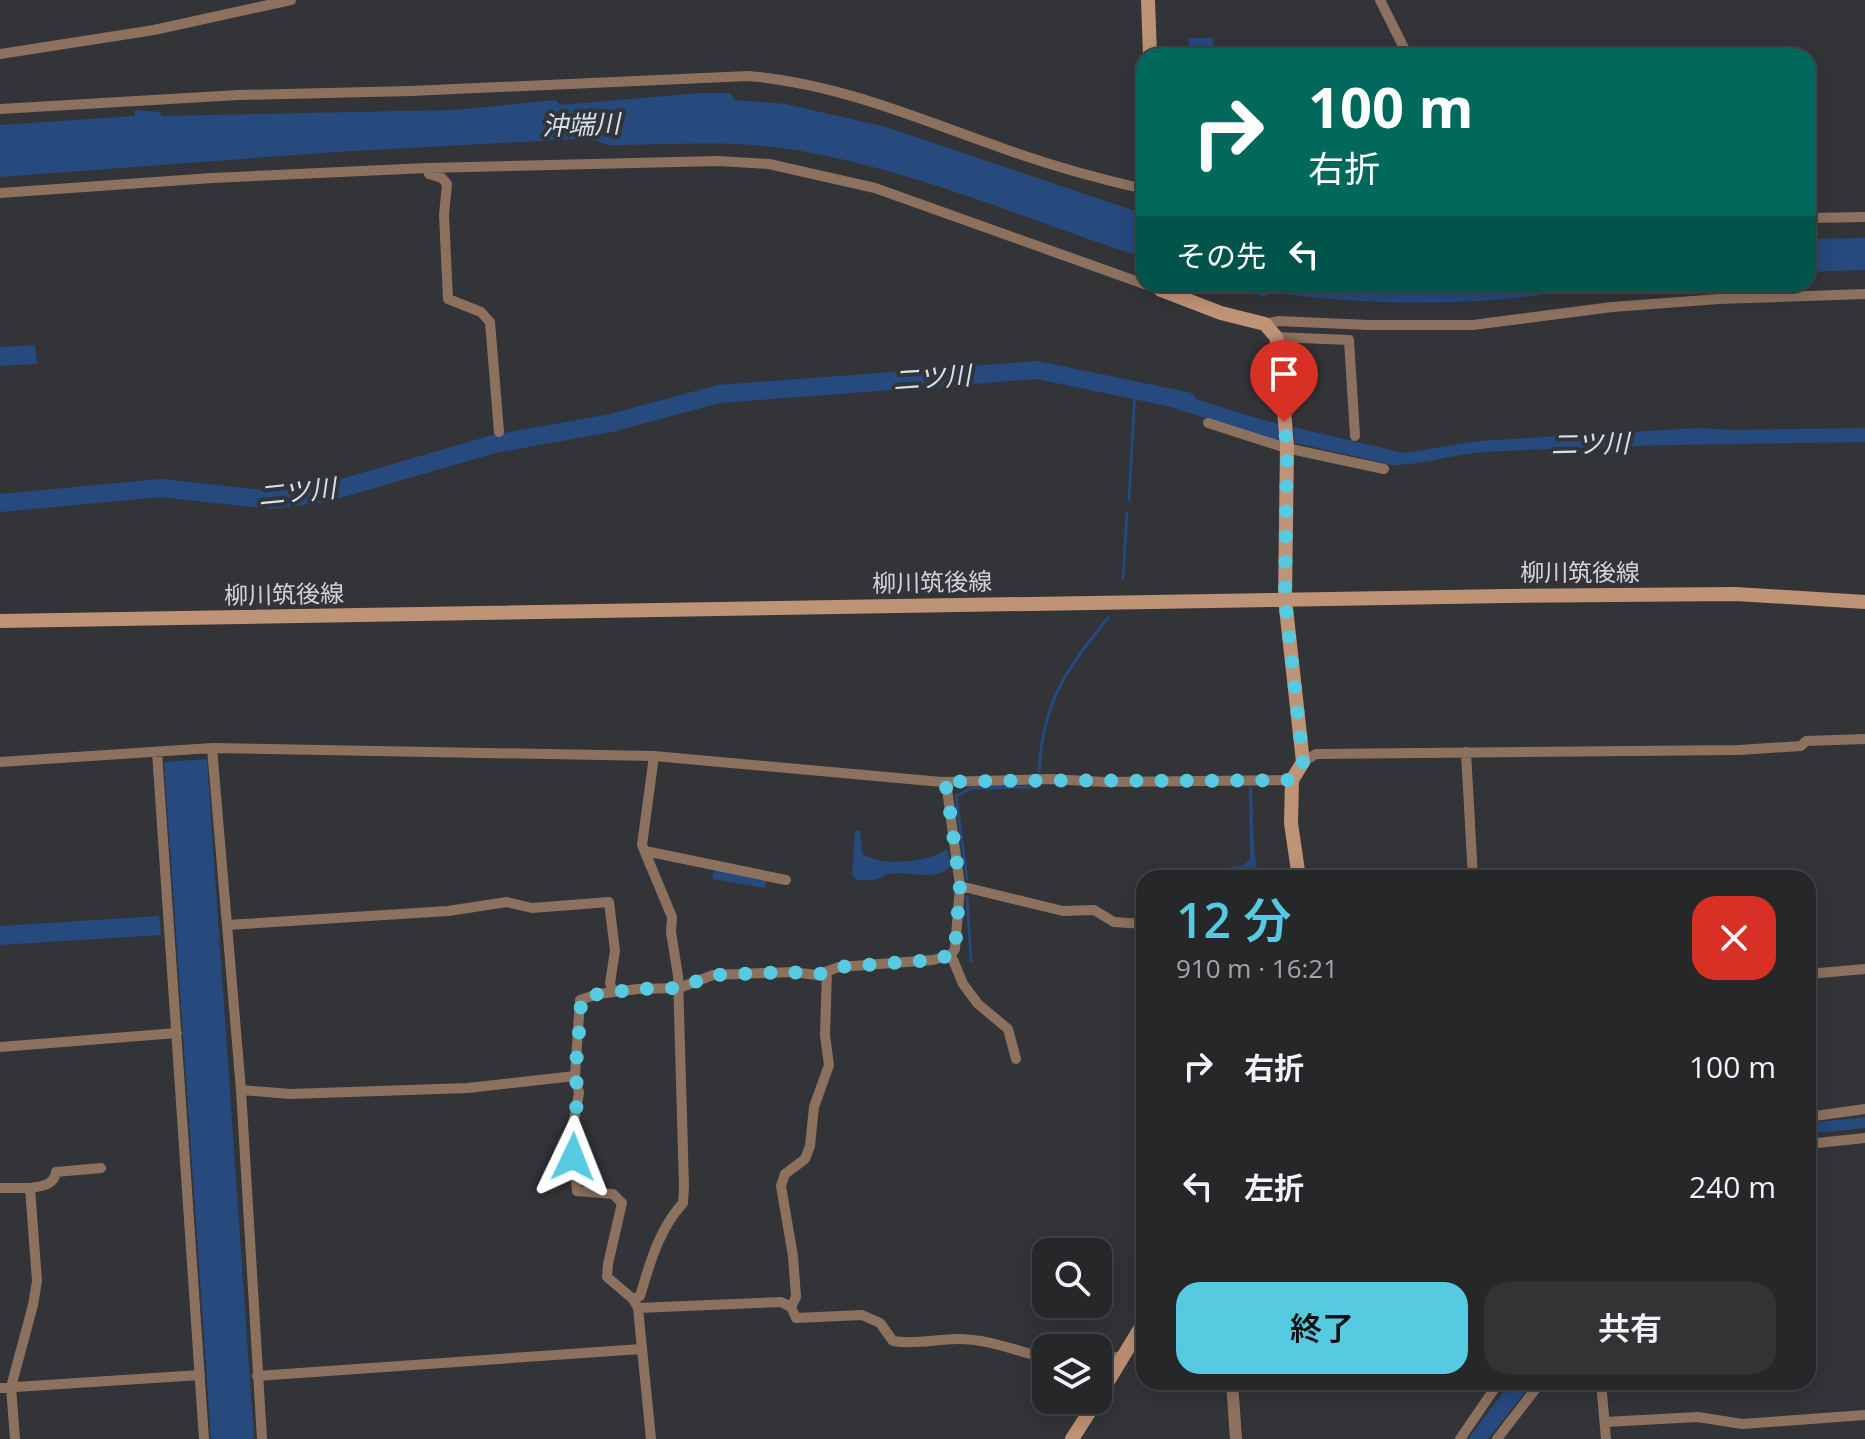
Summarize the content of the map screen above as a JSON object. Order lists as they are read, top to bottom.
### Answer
{
  "streets": {
    "main road": ["柳川筑後線"]
  },
  "water": ["沖端川", "二ツ川"],
  "page": {
    "turn": ["100 m", "右折"],
    "then": "その先",
    "heading": ["12 分", "910 m · 16:21"],
    "list": [
      {
        "name": "右折",
        "value": "100 m"
      },
      {
        "name": "左折",
        "value": "240 m"
      }
    ],
    "buttons": ["終了", "共有"]
  }
}
